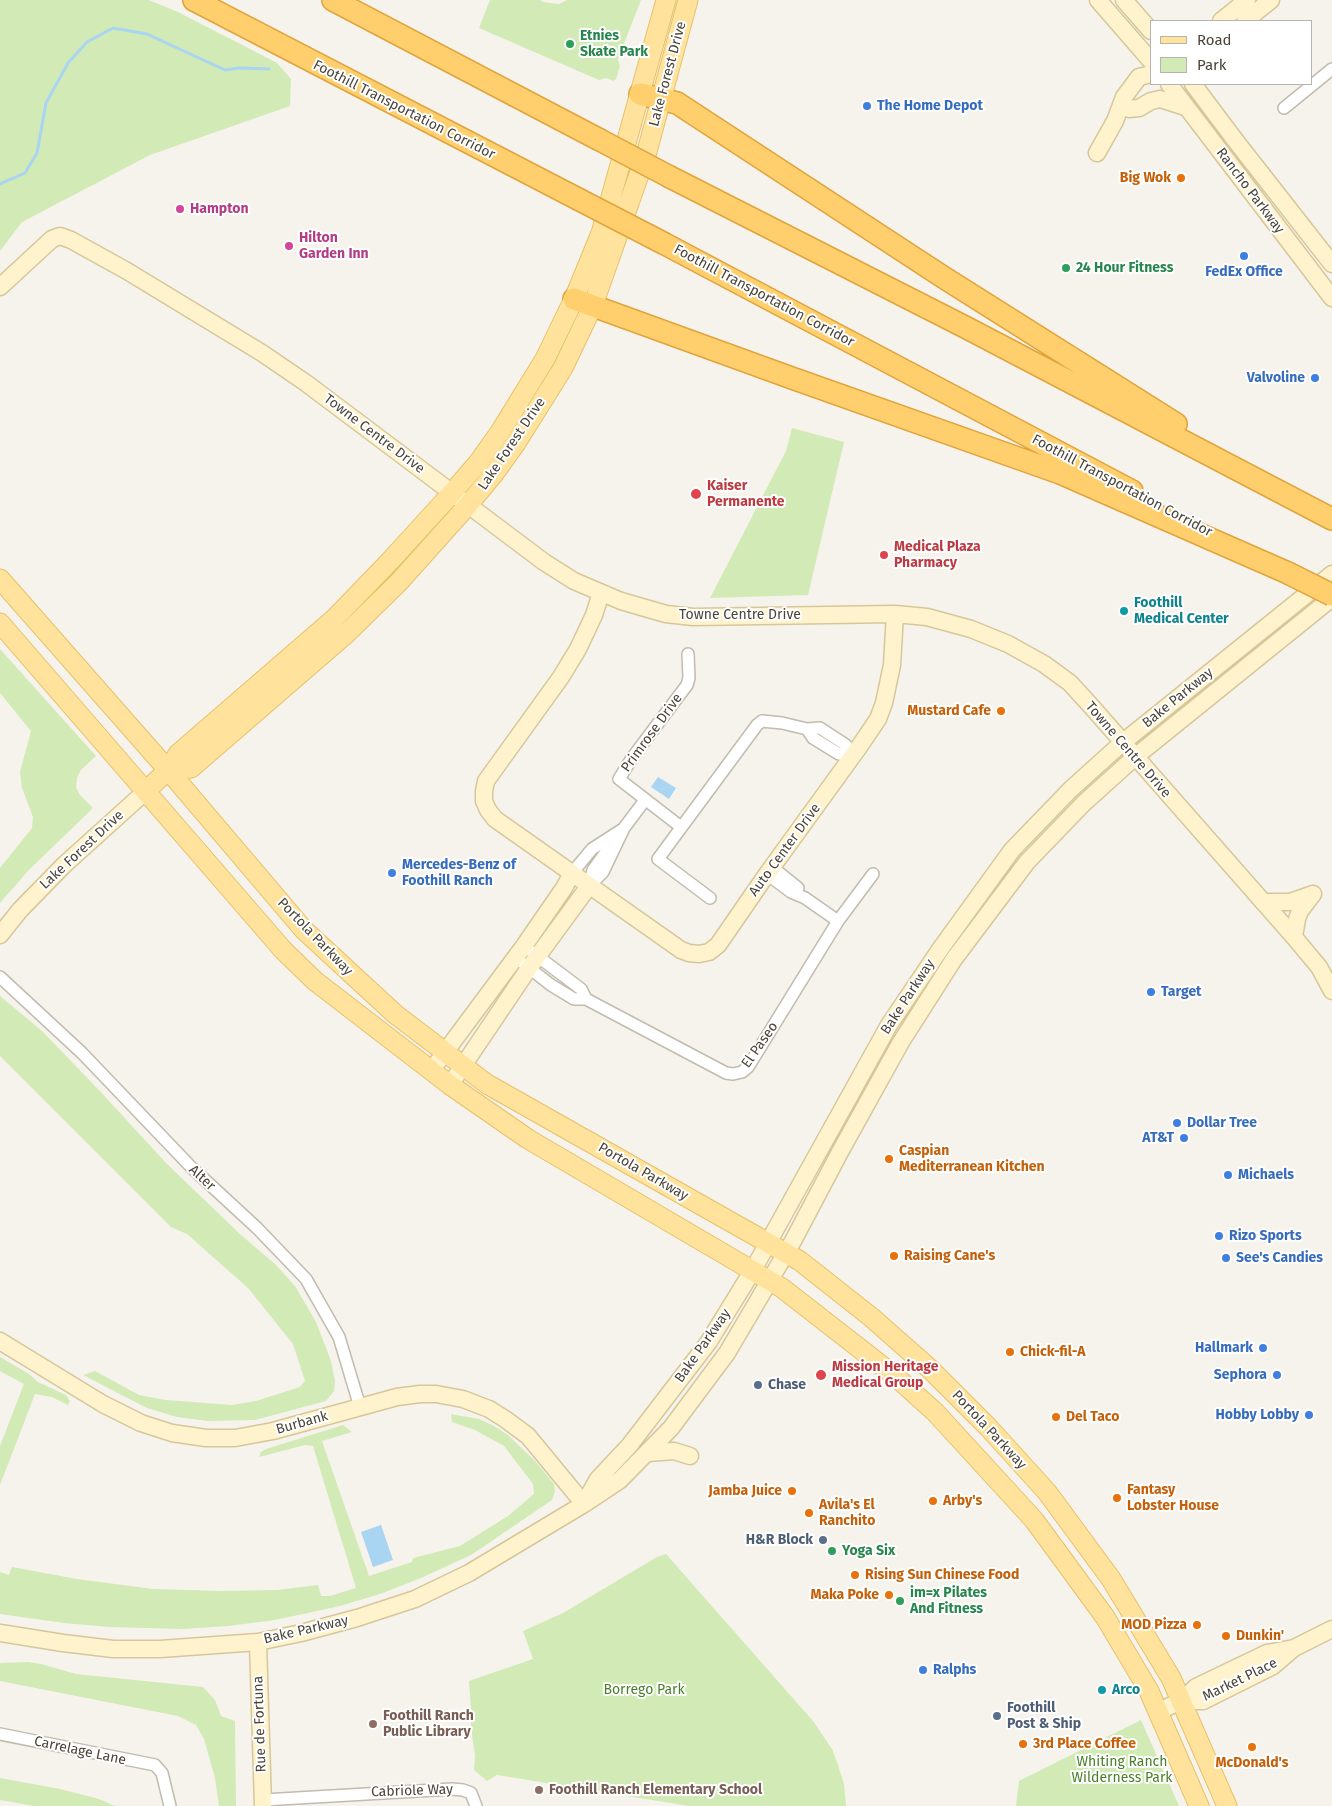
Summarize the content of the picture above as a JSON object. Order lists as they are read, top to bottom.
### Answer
{
  "streets": {
    "highway": ["Foothill Transportation Corridor"],
    "main road": [
      "Lake Forest Drive",
      "Rancho Parkway",
      "Towne Centre Drive",
      "Bake Parkway",
      "Auto Center Drive",
      "Portola Parkway",
      "Burbank",
      "Market Place",
      "Rue de Fortuna"
    ],
    "street": [
      "Primrose Drive",
      "El Paseo",
      "Alter",
      "Carrelage Lane",
      "Cabriole Way"
    ]
  },
  "crossings": [
    ["Lake Forest Drive", "Towne Centre Drive"],
    ["Lake Forest Drive", "Portola Parkway"],
    ["Foothill Transportation Corridor", "Bake Parkway"],
    ["Towne Centre Drive", "Bake Parkway"],
    ["Towne Centre Drive", "Auto Center Drive"],
    ["Bake Parkway", "Portola Parkway"],
    ["Bake Parkway", "Burbank"],
    ["Bake Parkway", "Rue de Fortuna"],
    ["Portola Parkway", "Market Place"],
    ["Alter", "Burbank"],
    ["Rue de Fortuna", "Cabriole Way"]
  ],
  "parks": ["Borrego Park", "Whiting Ranch Wilderness Park"],
  "places": [
    "Etnies Skate Park",
    "The Home Depot",
    "Big Wok",
    "Hampton",
    "Hilton Garden Inn",
    "FedEx Office",
    "24 Hour Fitness",
    "Valvoline",
    "Kaiser Permanente",
    "Medical Plaza Pharmacy",
    "Foothill Medical Center",
    "Mustard Cafe",
    "Mercedes-Benz of Foothill Ranch",
    "Target",
    "Dollar Tree",
    "AT&T",
    "Caspian Mediterranean Kitchen",
    "Michaels",
    "Rizo Sports",
    "Raising Cane's",
    "See's Candies",
    "Hallmark",
    "Chick-fil-A",
    "Mission Heritage Medical Group",
    "Sephora",
    "Chase",
    "Hobby Lobby",
    "Del Taco",
    "Jamba Juice",
    "Fantasy Lobster House",
    "Arby's",
    "Avila's El Ranchito",
    "H&R Block",
    "Yoga Six",
    "Rising Sun Chinese Food",
    "Maka Poke",
    "im=x Pilates And Fitness",
    "MOD Pizza",
    "Dunkin'",
    "Ralphs",
    "Arco",
    "Foothill Post & Ship",
    "Foothill Ranch Public Library",
    "3rd Place Coffee",
    "McDonald's",
    "Foothill Ranch Elementary School"
  ],
  "legend": ["Road", "Park"]
}
